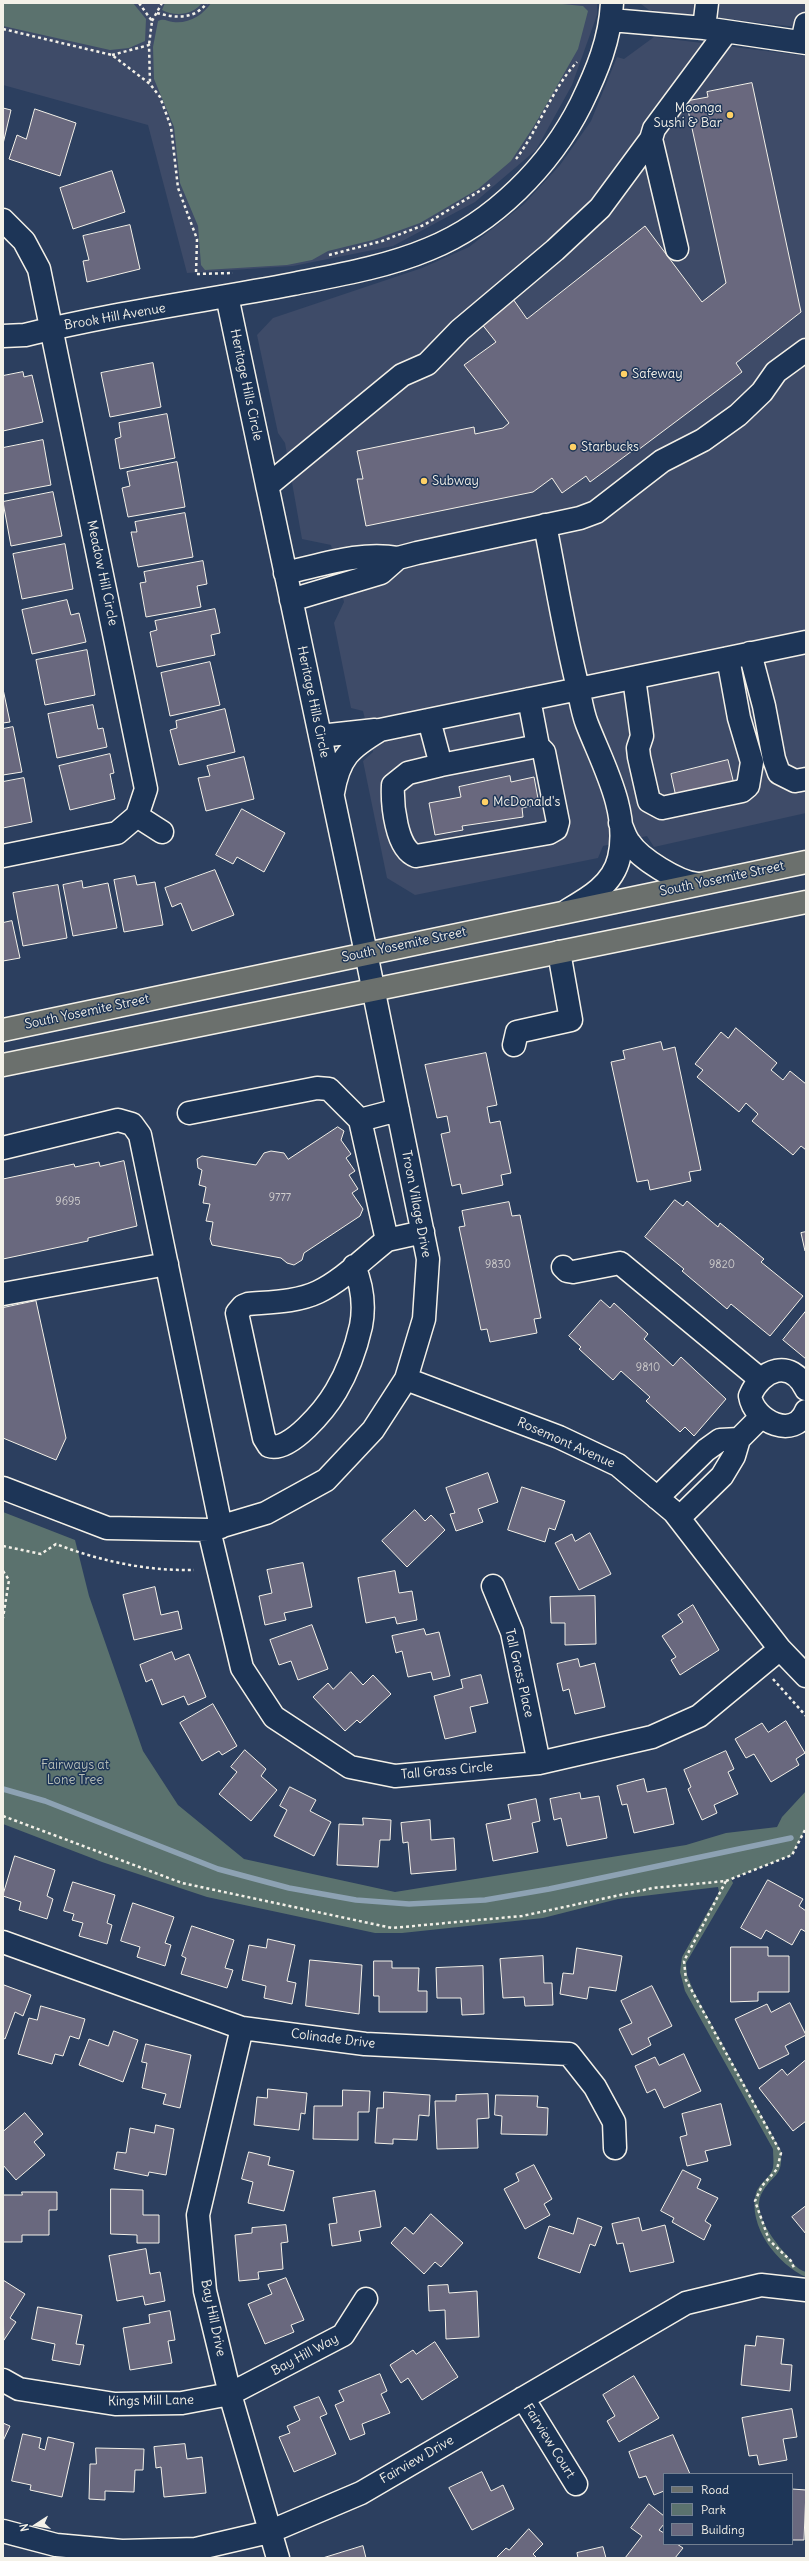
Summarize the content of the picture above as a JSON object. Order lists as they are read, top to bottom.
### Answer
{
  "streets": {
    "main road": ["South Yosemite Street"],
    "street": [
      "Brook Hill Avenue",
      "Heritage Hills Circle",
      "Meadow Hill Circle",
      "Troon Village Drive",
      "Rosemont Avenue",
      "Tall Grass Place",
      "Tall Grass Circle",
      "Colinade Drive",
      "Bay Hill Drive",
      "Bay Hill Way",
      "Kings Mill Lane",
      "Fairview Court",
      "Fairview Drive"
    ]
  },
  "crossings": [
    ["Brook Hill Avenue", "Heritage Hills Circle"],
    ["Brook Hill Avenue", "Meadow Hill Circle"],
    ["Heritage Hills Circle", "South Yosemite Street"],
    ["Heritage Hills Circle", "Troon Village Drive"],
    ["Troon Village Drive", "Rosemont Avenue"],
    ["Troon Village Drive", "Tall Grass Circle"],
    ["Rosemont Avenue", "Tall Grass Circle"],
    ["Tall Grass Place", "Tall Grass Circle"],
    ["Colinade Drive", "Bay Hill Drive"],
    ["Bay Hill Drive", "Bay Hill Way"],
    ["Bay Hill Drive", "Kings Mill Lane"],
    ["Bay Hill Drive", "Fairview Drive"],
    ["Bay Hill Way", "Kings Mill Lane"],
    ["Fairview Court", "Fairview Drive"]
  ],
  "parks": ["Fairways at Lone Tree"],
  "places": [
    "Moonga Sushi & Bar",
    "Safeway",
    "Starbucks",
    "Subway",
    "McDonald's"
  ],
  "house_numbers": [
    "9777",
    "9695",
    "9830",
    "9820",
    "9810"
  ],
  "legend": ["Road", "Park", "Building"],
  "north": "left"
}
